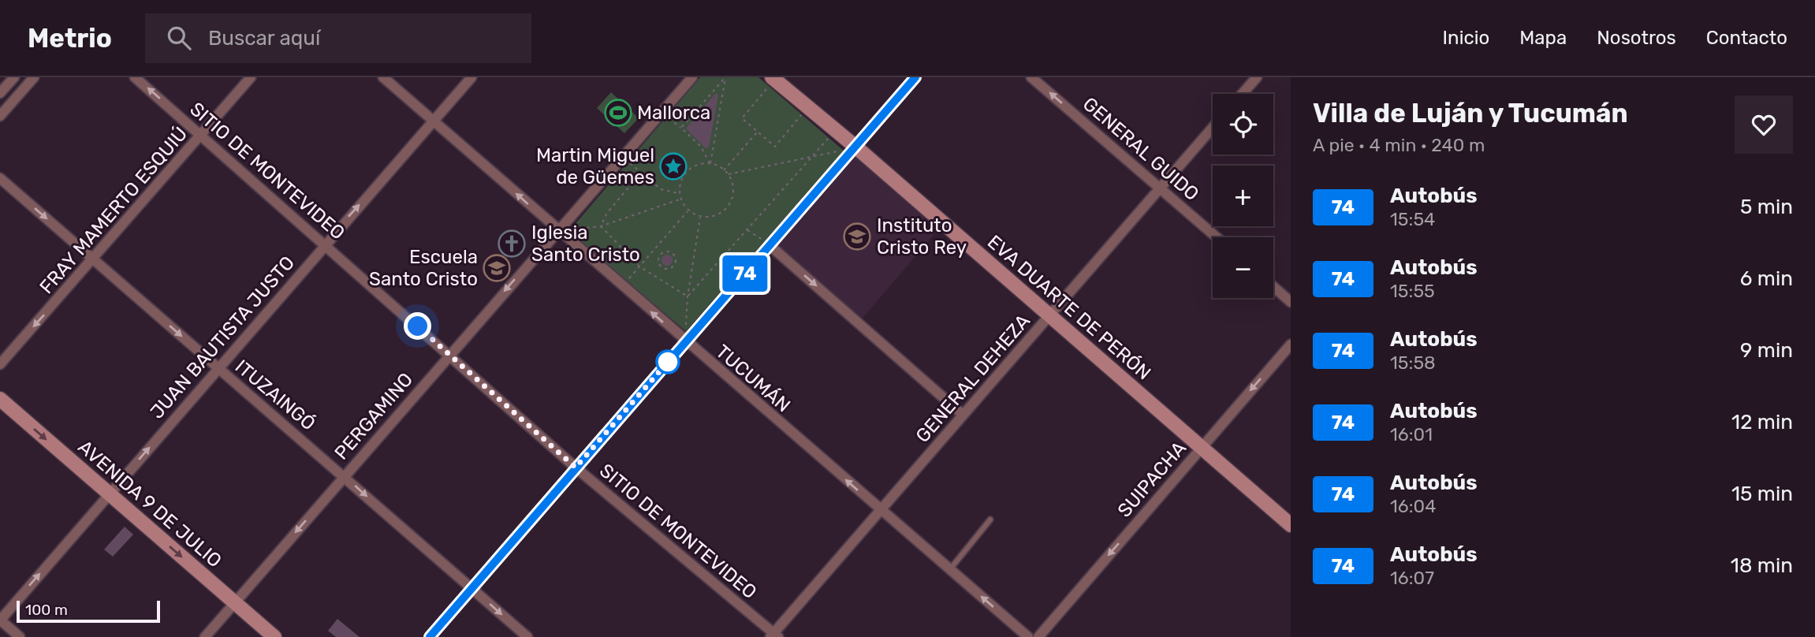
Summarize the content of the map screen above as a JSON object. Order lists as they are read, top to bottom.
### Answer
{
  "streets": {
    "main road": ["EVA DUARTE DE PERÓN", "AVENIDA 9 DE JULIO"],
    "street": [
      "GENERAL GUIDO",
      "SITIO DE MONTEVIDEO",
      "FRAY MAMERTO ESQUIÚ",
      "JUAN BAUTISTA JUSTO",
      "TUCUMÁN",
      "GENERAL DEHEZA",
      "ITUZAINGÓ",
      "PERGAMINO",
      "SUIPACHA"
    ]
  },
  "crossings": [
    ["GENERAL GUIDO", "GENERAL DEHEZA"],
    ["SITIO DE MONTEVIDEO", "FRAY MAMERTO ESQUIÚ"],
    ["SITIO DE MONTEVIDEO", "JUAN BAUTISTA JUSTO"],
    ["SITIO DE MONTEVIDEO", "GENERAL DEHEZA"],
    ["SITIO DE MONTEVIDEO", "PERGAMINO"],
    ["FRAY MAMERTO ESQUIÚ", "ITUZAINGÓ"],
    ["EVA DUARTE DE PERÓN", "GENERAL DEHEZA"],
    ["EVA DUARTE DE PERÓN", "SUIPACHA"],
    ["JUAN BAUTISTA JUSTO", "TUCUMÁN"],
    ["JUAN BAUTISTA JUSTO", "ITUZAINGÓ"],
    ["JUAN BAUTISTA JUSTO", "AVENIDA 9 DE JULIO"],
    ["TUCUMÁN", "GENERAL DEHEZA"],
    ["TUCUMÁN", "PERGAMINO"],
    ["ITUZAINGÓ", "PERGAMINO"],
    ["PERGAMINO", "AVENIDA 9 DE JULIO"]
  ],
  "one_way": [
    "GENERAL GUIDO",
    "FRAY MAMERTO ESQUIÚ",
    "JUAN BAUTISTA JUSTO",
    "TUCUMÁN",
    "ITUZAINGÓ",
    "PERGAMINO",
    "SUIPACHA",
    "AVENIDA 9 DE JULIO"
  ],
  "places": {
    "sports": ["Mallorca"],
    "place": ["Martin Miguel de Güemes"],
    "school or university": ["Instituto Cristo Rey", "Escuela Santo Cristo"],
    "church": ["Iglesia Santo Cristo"]
  },
  "lines": ["bus line 74"],
  "scale_bar": "100 m",
  "page": {
    "header": "Metrio",
    "search": "Buscar aquí",
    "nav": [
      "Inicio",
      "Mapa",
      "Nosotros",
      "Contacto"
    ],
    "on_map": "74",
    "heading": ["Villa de Luján y Tucumán", "A pie · 4 min · 240 m"],
    "map_buttons": ["+", "−"],
    "list": [
      {
        "mark": "74",
        "name": "Autobús",
        "note": "15:54",
        "value": "5 min"
      },
      {
        "mark": "74",
        "name": "Autobús",
        "note": "15:55",
        "value": "6 min"
      },
      {
        "mark": "74",
        "name": "Autobús",
        "note": "15:58",
        "value": "9 min"
      },
      {
        "mark": "74",
        "name": "Autobús",
        "note": "16:01",
        "value": "12 min"
      },
      {
        "mark": "74",
        "name": "Autobús",
        "note": "16:04",
        "value": "15 min"
      },
      {
        "mark": "74",
        "name": "Autobús",
        "note": "16:07",
        "value": "18 min"
      }
    ],
    "scale": "100 m"
  }
}
